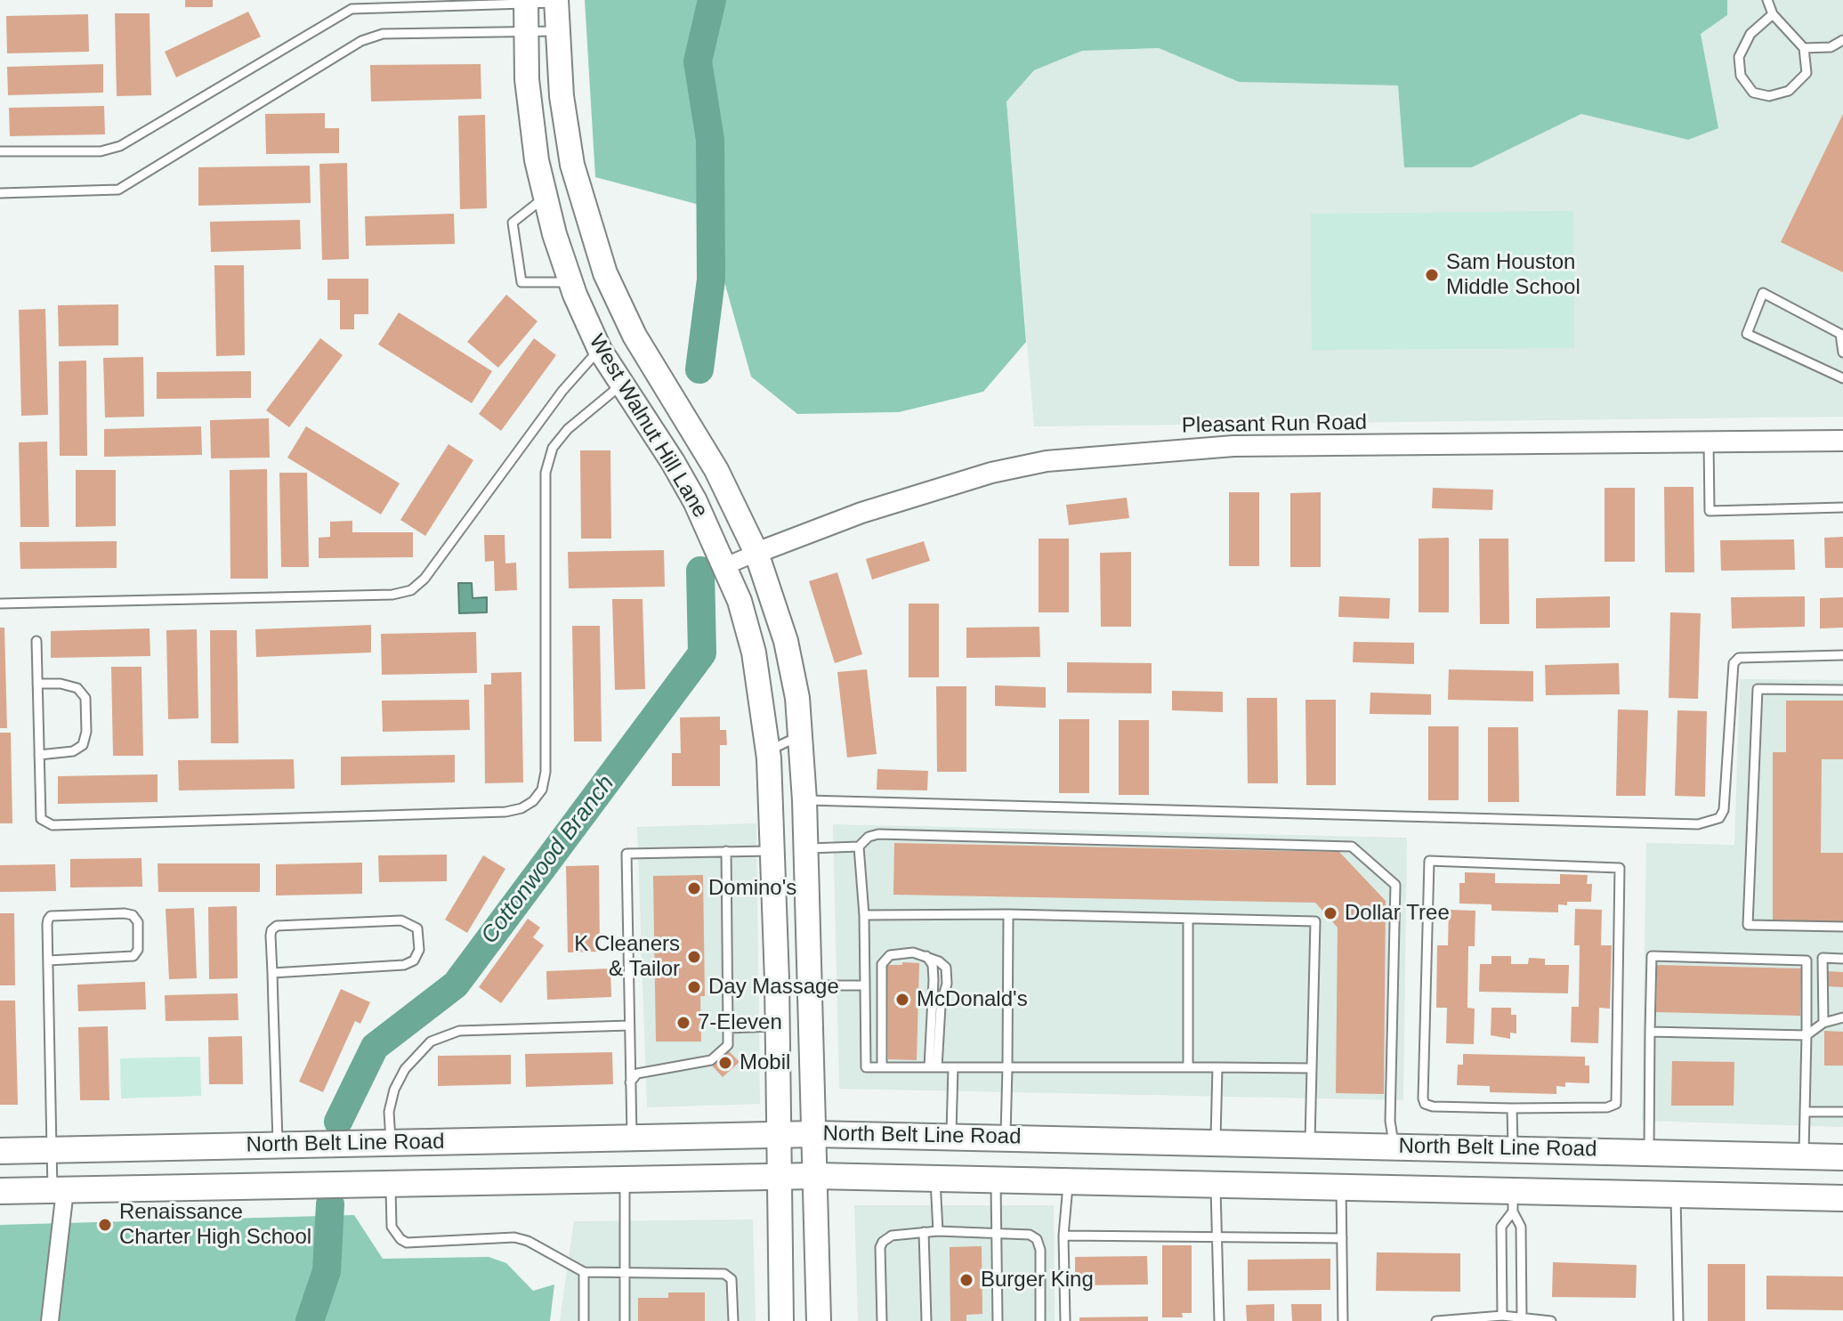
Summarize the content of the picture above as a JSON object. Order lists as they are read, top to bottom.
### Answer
{
  "streets": {
    "main road": ["West Walnut Hill Lane", "North Belt Line Road"],
    "street": ["Pleasant Run Road"]
  },
  "crossings": [
    ["Pleasant Run Road", "West Walnut Hill Lane"],
    ["West Walnut Hill Lane", "North Belt Line Road"]
  ],
  "water": ["Cottonwood Branch"],
  "places": [
    "Sam Houston Middle School",
    "Domino's",
    "Dollar Tree",
    "K Cleaners & Tailor",
    "Day Massage",
    "McDonald's",
    "7-Eleven",
    "Mobil",
    "Renaissance Charter High School",
    "Burger King"
  ]
}
